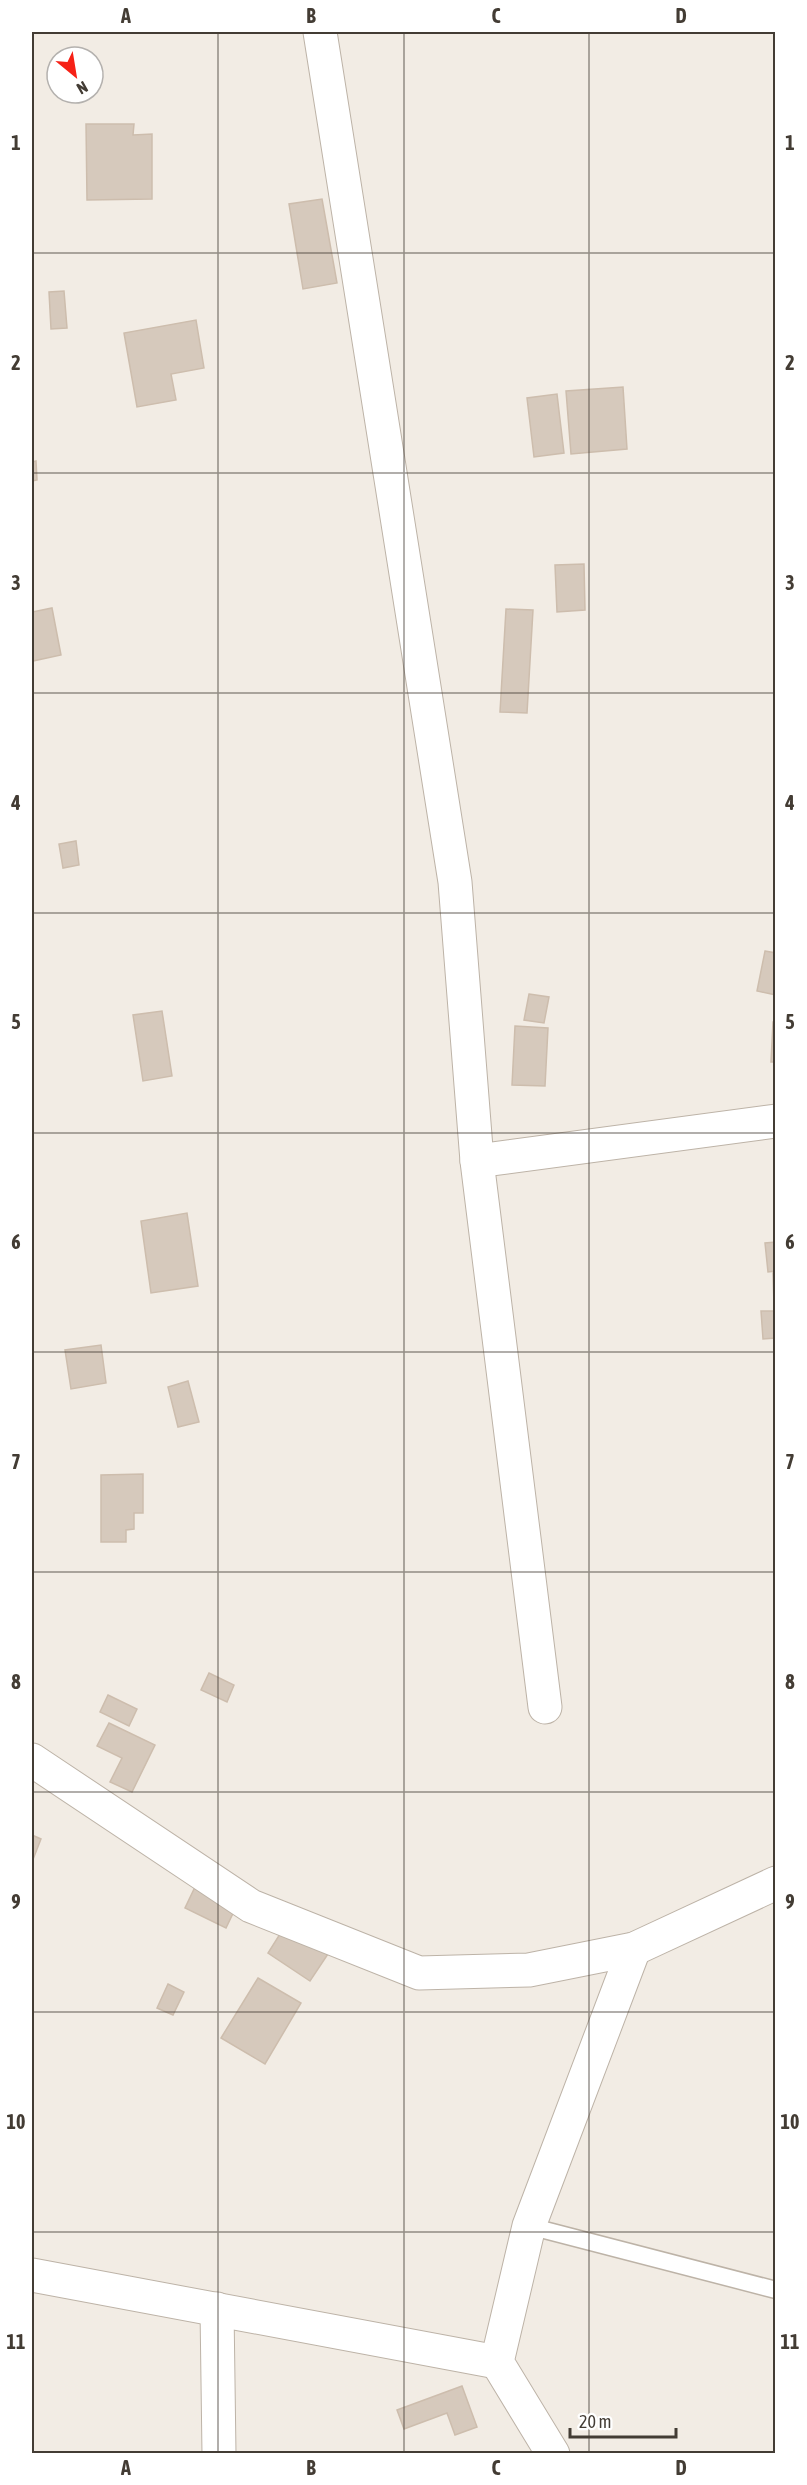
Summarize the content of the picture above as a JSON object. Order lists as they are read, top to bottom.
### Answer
{
  "scale_bar": "20 m",
  "north": "bottom right",
  "grid": {
    "columns": [
      "A",
      "B",
      "C",
      "D"
    ],
    "rows": [
      "1",
      "2",
      "3",
      "4",
      "5",
      "6",
      "7",
      "8",
      "9",
      "10",
      "11"
    ]
  }
}
